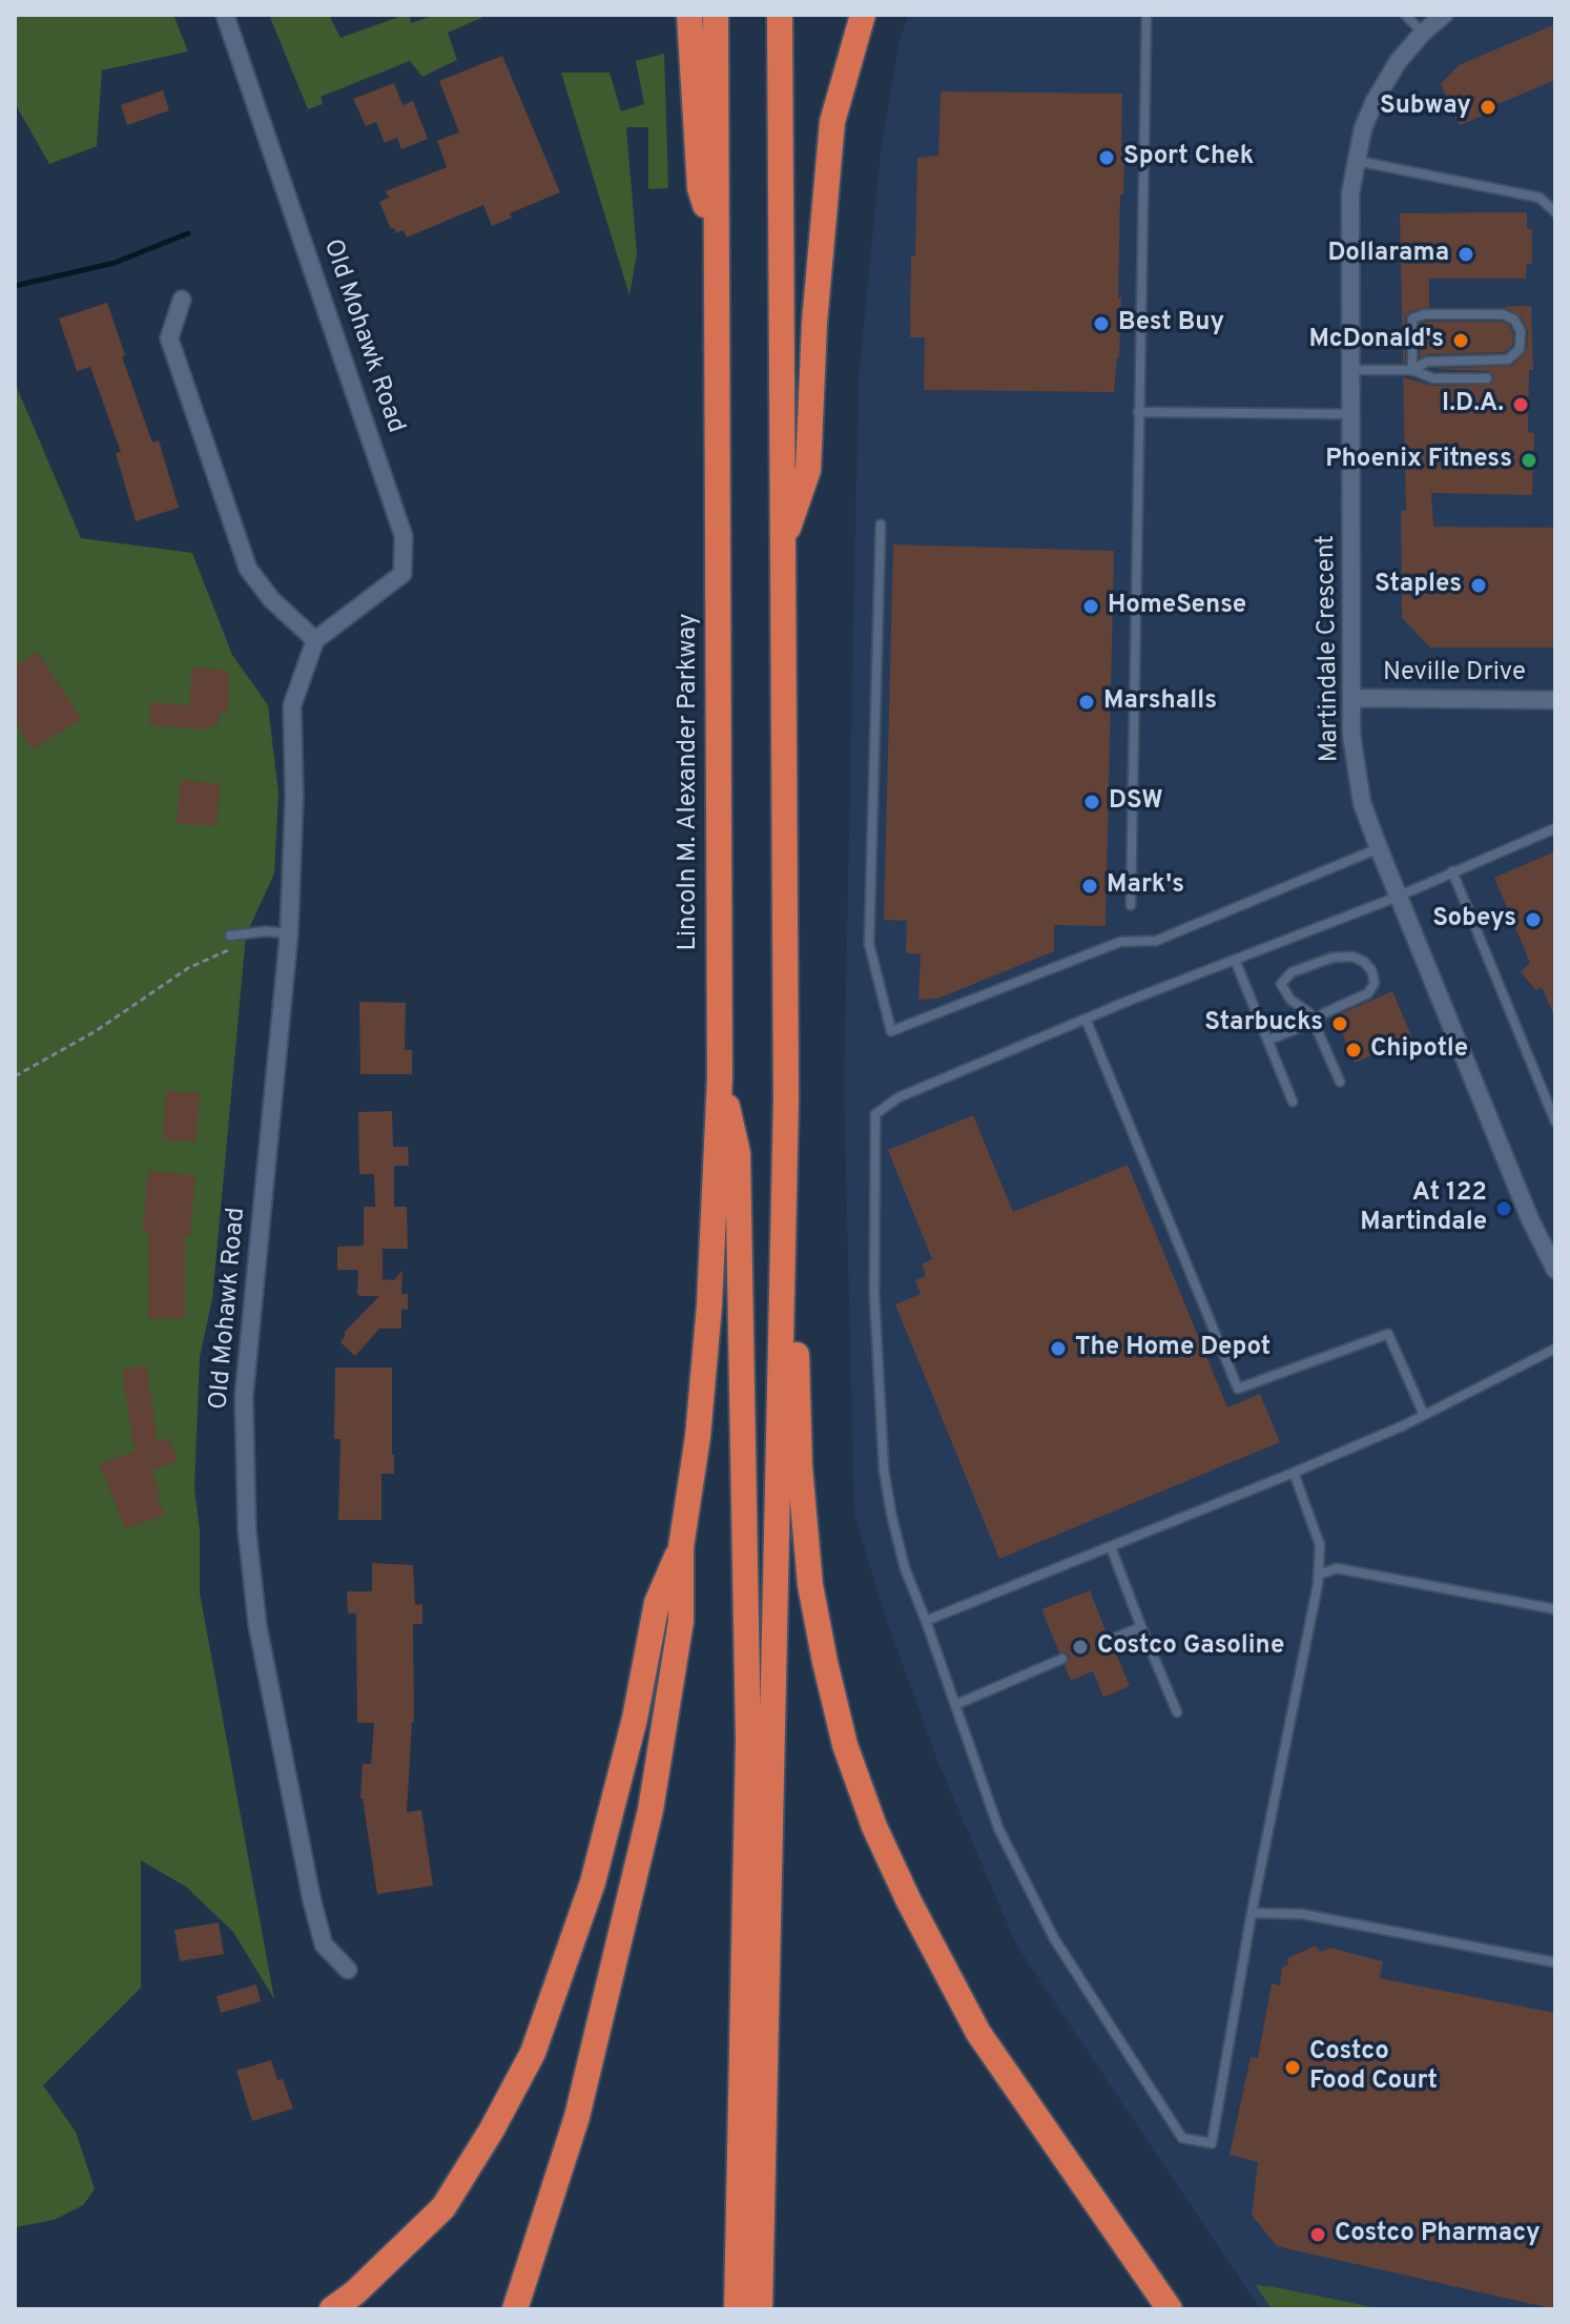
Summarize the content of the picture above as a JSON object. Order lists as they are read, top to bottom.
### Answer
{
  "streets": {
    "highway": ["Lincoln M. Alexander Parkway"],
    "street": ["Old Mohawk Road", "Martindale Crescent", "Neville Drive"]
  },
  "crossings": [
    ["Martindale Crescent", "Neville Drive"]
  ],
  "places": [
    "Subway",
    "Sport Chek",
    "Dollarama",
    "Best Buy",
    "McDonald's",
    "I.D.A.",
    "Phoenix Fitness",
    "Staples",
    "HomeSense",
    "Marshalls",
    "DSW",
    "Mark's",
    "Sobeys",
    "Starbucks",
    "Chipotle",
    "At 122 Martindale",
    "The Home Depot",
    "Costco Gasoline",
    "Costco Food Court",
    "Costco Pharmacy"
  ]
}
